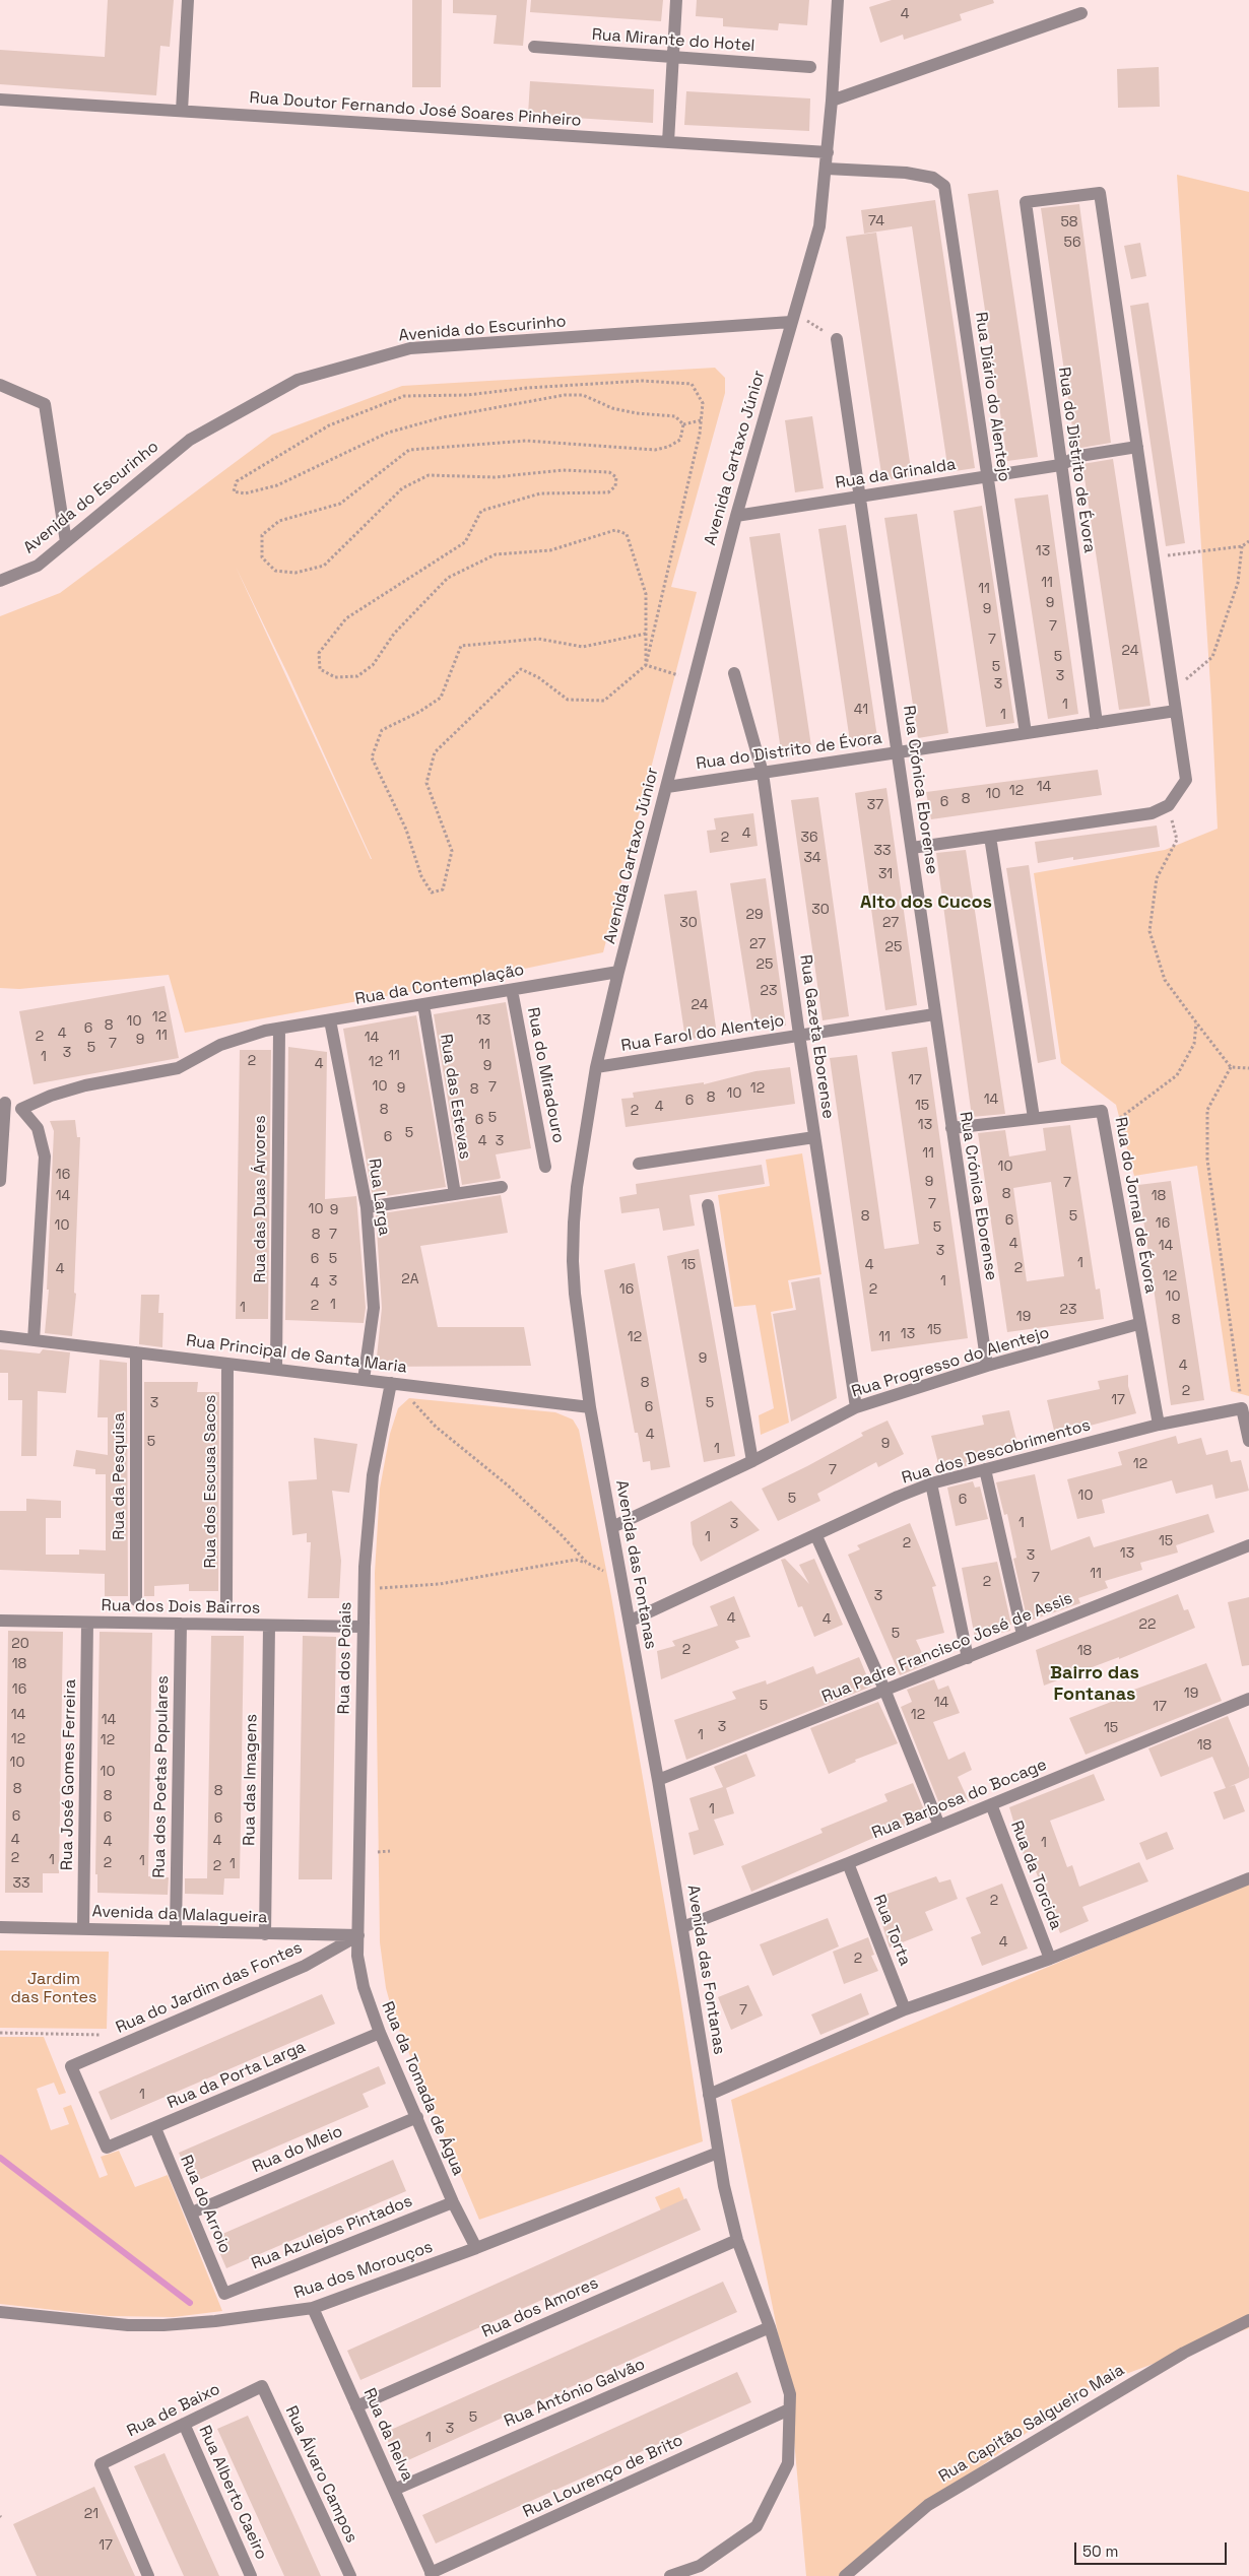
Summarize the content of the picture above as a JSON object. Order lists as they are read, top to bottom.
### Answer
{
  "streets": {
    "street": [
      "Rua Mirante do Hotel",
      "Rua Doutor Fernando José Soares Pinheiro",
      "Avenida do Escurinho",
      "Rua Diário do Alentejo",
      "Avenida Cartaxo Júnior",
      "Rua do Distrito de Évora",
      "Rua da Grinalda",
      "Rua Crónica Eborense",
      "Rua da Contemplação",
      "Rua Farol do Alentejo",
      "Rua Gazeta Eborense",
      "Rua do Miradouro",
      "Rua das Estevas",
      "Rua Larga",
      "Rua das Duas Árvores",
      "Rua do Jornal de Évora",
      "Rua Principal de Santa Maria",
      "Rua Progresso do Alentejo",
      "Rua dos Descobrimentos",
      "Rua da Pesquisa",
      "Rua dos Escusa Sacos",
      "Avenida das Fontanas",
      "Rua dos Dois Bairros",
      "Rua Padre Francisco José de Assis",
      "Rua dos Poiais",
      "Rua José Gomes Ferreira",
      "Rua dos Poetas Populares",
      "Rua das Imagens",
      "Rua Barbosa do Bocage",
      "Rua da Torcida",
      "Avenida da Malagueira",
      "Rua Torta",
      "Rua do Jardim das Fontes",
      "Rua da Porta Larga",
      "Rua da Tomada de Água",
      "Rua do Meio",
      "Rua do Arroio",
      "Rua Azulejos Pintados",
      "Rua dos Morouços",
      "Rua dos Amores",
      "Rua António Galvão",
      "Rua de Baixo",
      "Rua Capitão Salgueiro Maia",
      "Rua da Relva",
      "Rua Álvaro Campos",
      "Rua Lourenço de Brito",
      "Rua Alberto Caeiro"
    ]
  },
  "crossings": [
    ["Rua Doutor Fernando José Soares Pinheiro", "Avenida Cartaxo Júnior"],
    ["Avenida do Escurinho", "Avenida Cartaxo Júnior"],
    ["Rua Diário do Alentejo", "Avenida Cartaxo Júnior"],
    ["Rua Diário do Alentejo", "Rua do Distrito de Évora"],
    ["Rua Diário do Alentejo", "Rua da Grinalda"],
    ["Avenida Cartaxo Júnior", "Rua do Distrito de Évora"],
    ["Avenida Cartaxo Júnior", "Rua da Grinalda"],
    ["Avenida Cartaxo Júnior", "Rua da Contemplação"],
    ["Avenida Cartaxo Júnior", "Rua Farol do Alentejo"],
    ["Avenida Cartaxo Júnior", "Rua Principal de Santa Maria"],
    ["Avenida Cartaxo Júnior", "Avenida das Fontanas"],
    ["Rua do Distrito de Évora", "Rua da Grinalda"],
    ["Rua do Distrito de Évora", "Rua Crónica Eborense"],
    ["Rua do Distrito de Évora", "Rua Gazeta Eborense"],
    ["Rua da Grinalda", "Rua Crónica Eborense"],
    ["Rua Crónica Eborense", "Rua Farol do Alentejo"],
    ["Rua Crónica Eborense", "Rua do Jornal de Évora"],
    ["Rua Crónica Eborense", "Rua Progresso do Alentejo"],
    ["Rua da Contemplação", "Rua do Miradouro"],
    ["Rua da Contemplação", "Rua das Estevas"],
    ["Rua da Contemplação", "Rua Larga"],
    ["Rua da Contemplação", "Rua das Duas Árvores"],
    ["Rua Farol do Alentejo", "Rua Gazeta Eborense"],
    ["Rua Gazeta Eborense", "Rua Progresso do Alentejo"],
    ["Rua Larga", "Rua Principal de Santa Maria"],
    ["Rua das Duas Árvores", "Rua Principal de Santa Maria"],
    ["Rua do Jornal de Évora", "Rua Progresso do Alentejo"],
    ["Rua do Jornal de Évora", "Rua dos Descobrimentos"],
    ["Rua Principal de Santa Maria", "Rua da Pesquisa"],
    ["Rua Principal de Santa Maria", "Rua dos Escusa Sacos"],
    ["Rua Principal de Santa Maria", "Avenida das Fontanas"],
    ["Rua Principal de Santa Maria", "Rua dos Poiais"],
    ["Rua Progresso do Alentejo", "Avenida das Fontanas"],
    ["Rua dos Descobrimentos", "Avenida das Fontanas"],
    ["Avenida das Fontanas", "Rua Padre Francisco José de Assis"],
    ["Avenida das Fontanas", "Rua Barbosa do Bocage"],
    ["Avenida das Fontanas", "Rua dos Morouços"],
    ["Avenida das Fontanas", "Rua dos Amores"],
    ["Avenida das Fontanas", "Rua António Galvão"],
    ["Avenida das Fontanas", "Rua Lourenço de Brito"],
    ["Rua dos Dois Bairros", "Rua dos Poiais"],
    ["Rua dos Dois Bairros", "Rua José Gomes Ferreira"],
    ["Rua dos Dois Bairros", "Rua dos Poetas Populares"],
    ["Rua dos Dois Bairros", "Rua das Imagens"],
    ["Rua dos Poiais", "Avenida da Malagueira"],
    ["Rua dos Poiais", "Rua do Jardim das Fontes"],
    ["Rua dos Poiais", "Rua da Tomada de Água"],
    ["Rua José Gomes Ferreira", "Avenida da Malagueira"],
    ["Rua dos Poetas Populares", "Avenida da Malagueira"],
    ["Rua das Imagens", "Avenida da Malagueira"],
    ["Rua Barbosa do Bocage", "Rua da Torcida"],
    ["Rua Barbosa do Bocage", "Rua Torta"],
    ["Avenida da Malagueira", "Rua do Jardim das Fontes"],
    ["Avenida da Malagueira", "Rua da Tomada de Água"],
    ["Rua do Jardim das Fontes", "Rua da Porta Larga"],
    ["Rua do Jardim das Fontes", "Rua da Tomada de Água"],
    ["Rua da Porta Larga", "Rua da Tomada de Água"],
    ["Rua da Porta Larga", "Rua do Arroio"],
    ["Rua da Tomada de Água", "Rua do Meio"],
    ["Rua da Tomada de Água", "Rua Azulejos Pintados"],
    ["Rua da Tomada de Água", "Rua dos Morouços"],
    ["Rua do Meio", "Rua do Arroio"],
    ["Rua do Arroio", "Rua Azulejos Pintados"],
    ["Rua dos Morouços", "Rua da Relva"],
    ["Rua dos Amores", "Rua da Relva"],
    ["Rua António Galvão", "Rua da Relva"],
    ["Rua de Baixo", "Rua Álvaro Campos"],
    ["Rua de Baixo", "Rua Alberto Caeiro"],
    ["Rua da Relva", "Rua Lourenço de Brito"]
  ],
  "districts": ["Alto dos Cucos", "Bairro das Fontanas"],
  "parks": ["Jardim das Fontes"],
  "house_numbers": [
    "4",
    "74",
    "58",
    "56",
    "13",
    "11",
    "11",
    "9",
    "9",
    "7",
    "7",
    "24",
    "5",
    "5",
    "3",
    "3",
    "1",
    "41",
    "1",
    "14",
    "12",
    "10",
    "8",
    "6",
    "37",
    "4",
    "2",
    "36",
    "33",
    "34",
    "31",
    "30",
    "29",
    "30",
    "27",
    "27",
    "25",
    "25",
    "23",
    "24",
    "12",
    "13",
    "10",
    "8",
    "6",
    "4",
    "11",
    "2",
    "14",
    "9",
    "7",
    "11",
    "5",
    "3",
    "11",
    "1",
    "2",
    "12",
    "4",
    "9",
    "17",
    "10",
    "7",
    "9",
    "12",
    "8",
    "10",
    "8",
    "14",
    "6",
    "15",
    "4",
    "8",
    "2",
    "5",
    "6",
    "13",
    "5",
    "6",
    "4",
    "3",
    "11",
    "10",
    "16",
    "9",
    "7",
    "8",
    "14",
    "18",
    "7",
    "10",
    "9",
    "8",
    "5",
    "6",
    "16",
    "10",
    "5",
    "8",
    "7",
    "4",
    "14",
    "3",
    "6",
    "5",
    "1",
    "15",
    "4",
    "2",
    "4",
    "12",
    "2A",
    "3",
    "1",
    "4",
    "16",
    "2",
    "10",
    "1",
    "2",
    "1",
    "23",
    "19",
    "8",
    "15",
    "13",
    "12",
    "11",
    "9",
    "4",
    "8",
    "2",
    "17",
    "3",
    "5",
    "6",
    "4",
    "5",
    "9",
    "1",
    "12",
    "7",
    "10",
    "5",
    "6",
    "1",
    "3",
    "1",
    "15",
    "2",
    "13",
    "3",
    "11",
    "7",
    "2",
    "3",
    "4",
    "4",
    "22",
    "5",
    "20",
    "2",
    "18",
    "18",
    "16",
    "19",
    "14",
    "5",
    "17",
    "14",
    "12",
    "14",
    "3",
    "15",
    "1",
    "12",
    "12",
    "18",
    "10",
    "10",
    "8",
    "8",
    "8",
    "1",
    "6",
    "6",
    "6",
    "4",
    "4",
    "4",
    "1",
    "2",
    "1",
    "1",
    "2",
    "1",
    "2",
    "33",
    "2",
    "4",
    "2",
    "7",
    "1",
    "5",
    "3",
    "1",
    "21",
    "17"
  ],
  "scale_bar": "50 m"
}
